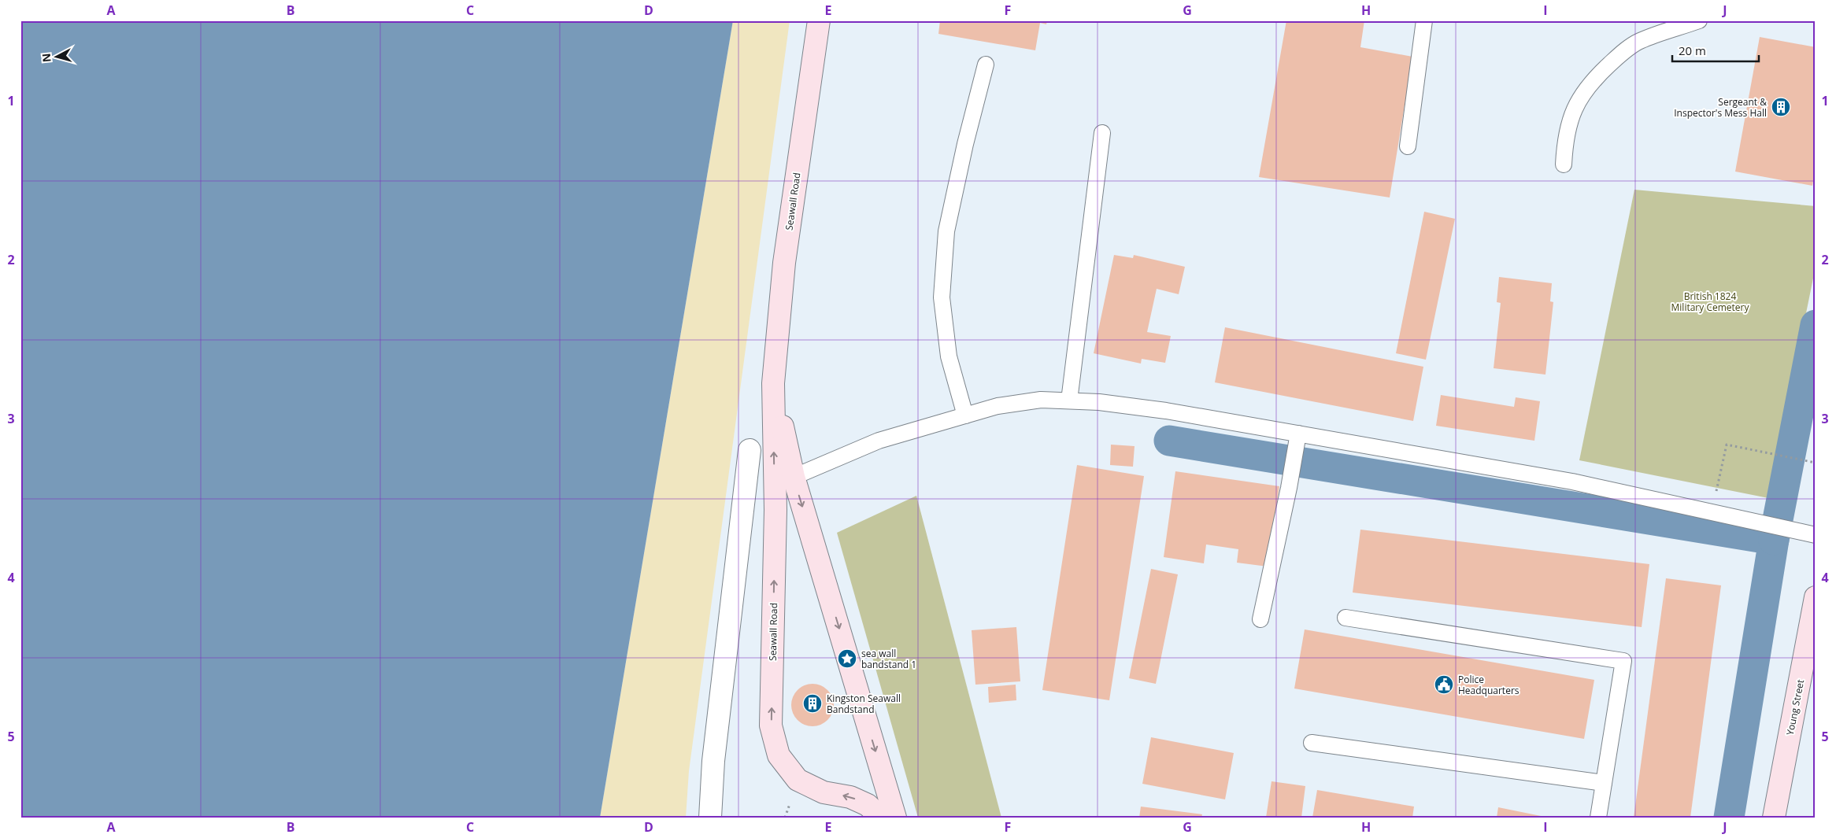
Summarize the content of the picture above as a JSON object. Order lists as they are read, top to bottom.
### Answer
{
  "streets": {
    "street": ["Seawall Road", "Young Street"]
  },
  "parks": ["British 1824 Military Cemetery"],
  "places": {
    "building": ["Sergeant & Inspector's Mess Hall", "Kingston Seawall Bandstand"],
    "place": ["sea wall bandstand 1"],
    "public building": ["Police Headquarters"]
  },
  "scale_bar": "20 m",
  "north": "left",
  "grid": {
    "columns": [
      "A",
      "B",
      "C",
      "D",
      "E",
      "F",
      "G",
      "H",
      "I",
      "J"
    ],
    "rows": [
      "1",
      "2",
      "3",
      "4",
      "5"
    ]
  }
}
